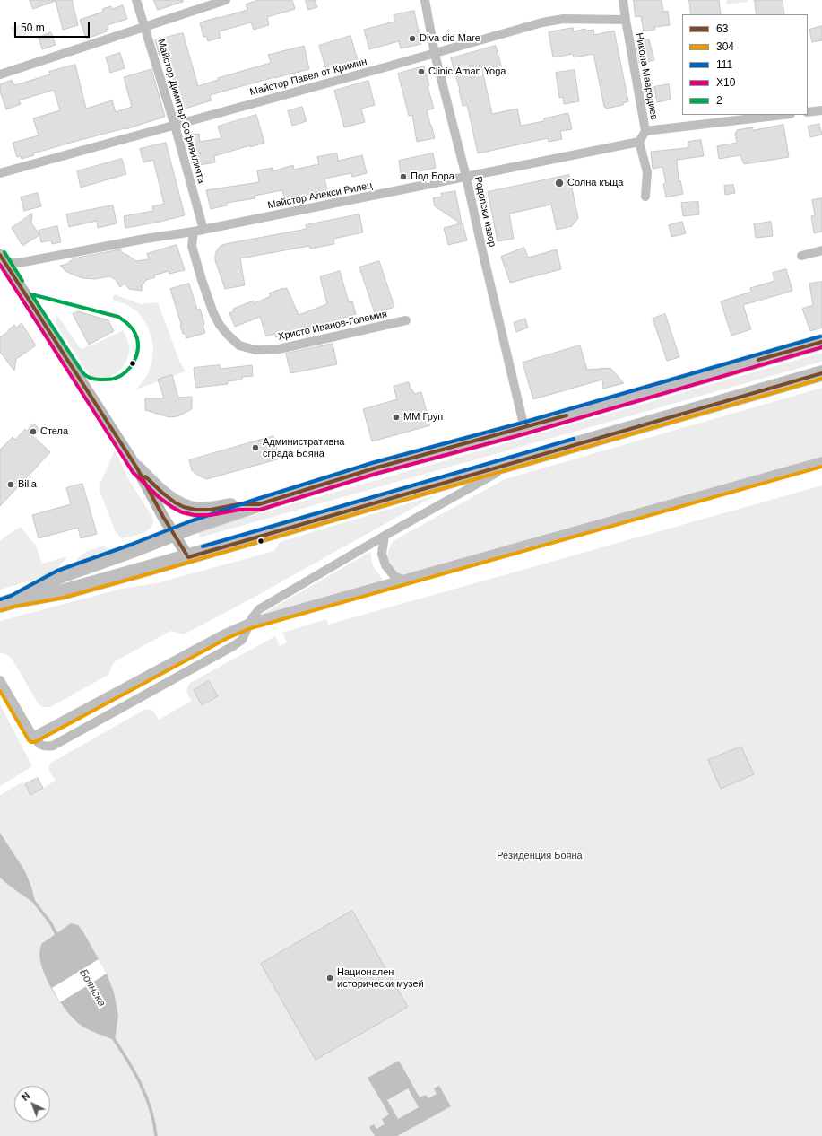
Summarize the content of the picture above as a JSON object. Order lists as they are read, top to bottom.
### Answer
{
  "streets": {
    "street": [
      "Никола Мавродиев",
      "Майстор Павел от Кримин",
      "Майстор Димитър Софиянлията",
      "Майстор Алекси Рилец",
      "Родопски извор",
      "Христо Иванов-Големия"
    ]
  },
  "crossings": [
    ["Никола Мавродиев", "Майстор Павел от Кримин"],
    ["Никола Мавродиев", "Майстор Алекси Рилец"],
    ["Майстор Павел от Кримин", "Майстор Димитър Софиянлията"],
    ["Майстор Павел от Кримин", "Родопски извор"],
    ["Майстор Димитър Софиянлията", "Майстор Алекси Рилец"],
    ["Майстор Алекси Рилец", "Родопски извор"],
    ["Майстор Алекси Рилец", "Христо Иванов-Големия"]
  ],
  "water": ["Боянска"],
  "parks": ["Резиденция Бояна"],
  "places": [
    "Diva did Mare",
    "Clinic Aman Yoga",
    "Под Бора",
    "Солна къща",
    "ММ Груп",
    "Стела",
    "Административна сграда Бояна",
    "Billa",
    "Национален исторически музей"
  ],
  "lines": [
    "transit line 2",
    "transit line 63",
    "transit line Х10",
    "transit line 111",
    "transit line 304"
  ],
  "legend": [
    "63",
    "304",
    "111",
    "Х10",
    "2"
  ],
  "scale_bar": "50 m",
  "north": "top left"
}
